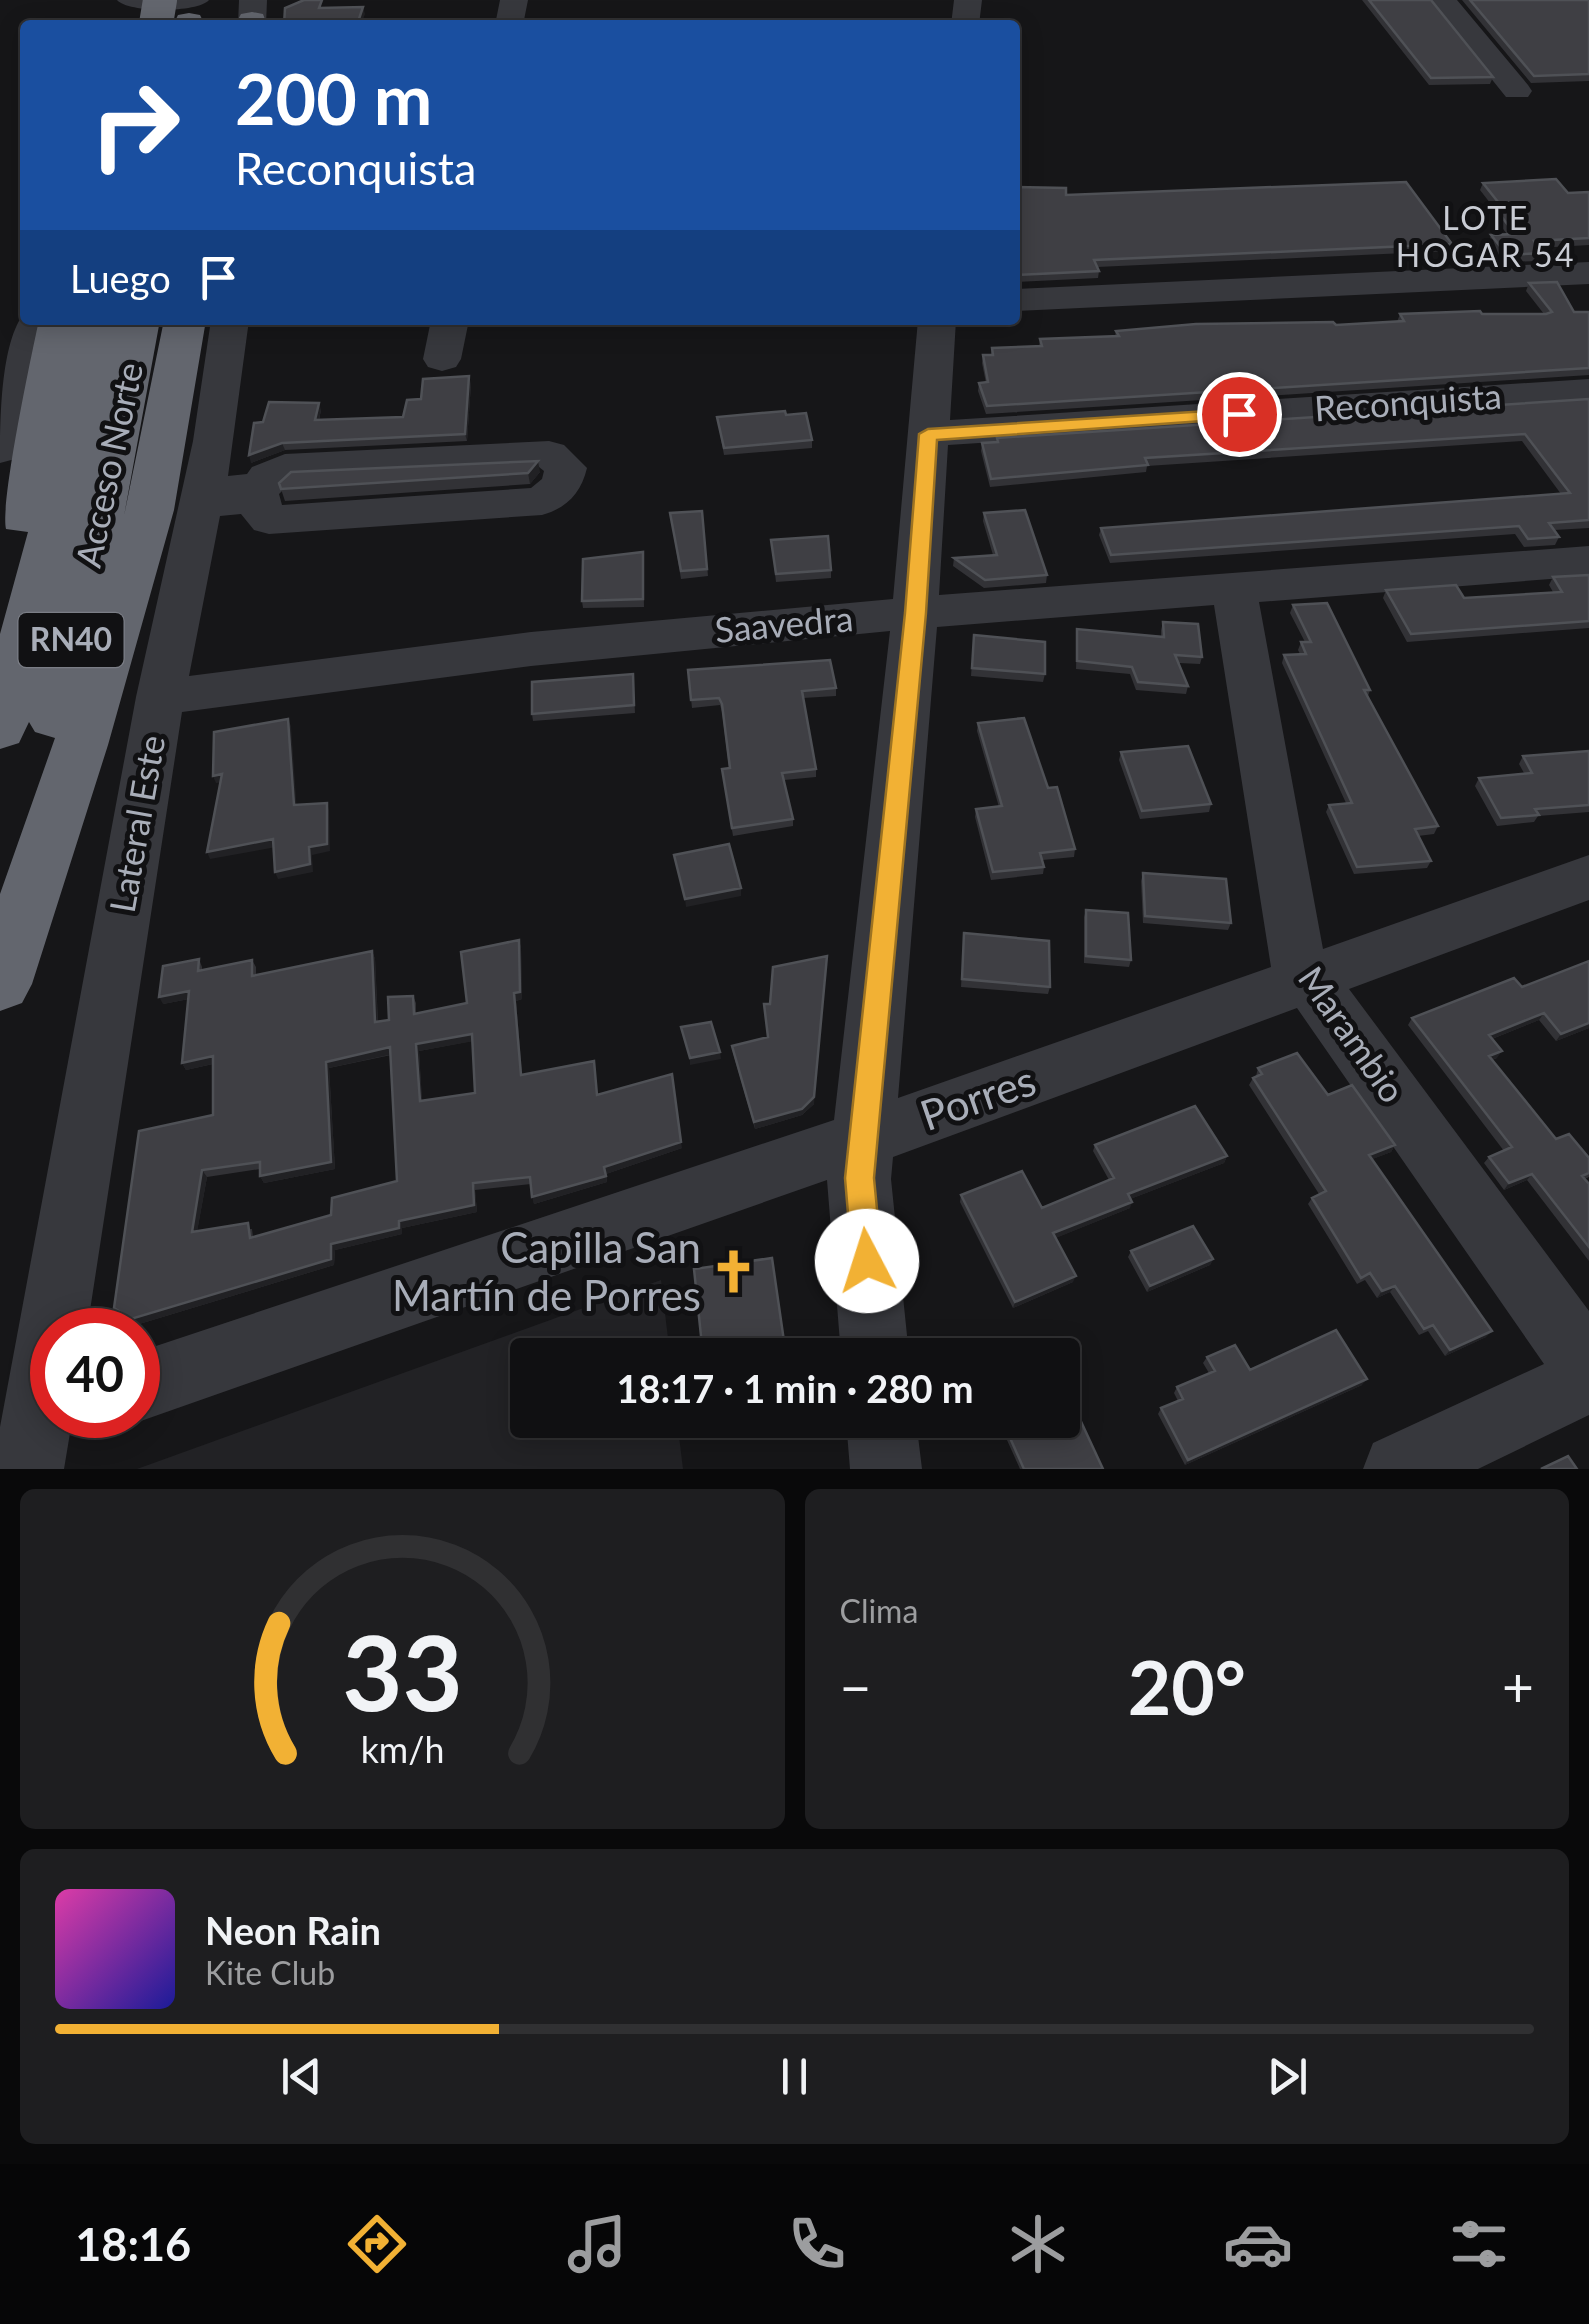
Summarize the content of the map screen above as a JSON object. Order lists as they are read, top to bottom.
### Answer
{
  "streets": {
    "highway": ["Acceso Norte", "RN40"],
    "street": [
      "Reconquista",
      "Saavedra",
      "Lateral Este",
      "Marambio",
      "Porres"
    ]
  },
  "crossings": [
    ["Saavedra", "Lateral Este"],
    ["Saavedra", "Marambio"],
    ["Marambio", "Porres"]
  ],
  "districts": ["LOTE HOGAR 54"],
  "places": {
    "church": ["Capilla San Martín de Porres"]
  },
  "page": {
    "turn": ["200 m", "Reconquista"],
    "then": "Luego",
    "limit": "40",
    "trip": "18:17 · 1 min · 280 m",
    "tile": "Clima",
    "heat": ["−", "20°", "+"],
    "song": ["Neon Rain", "Kite Club"],
    "tabs": "18:16",
    "gauge": ["33", "km/h"]
  }
}
